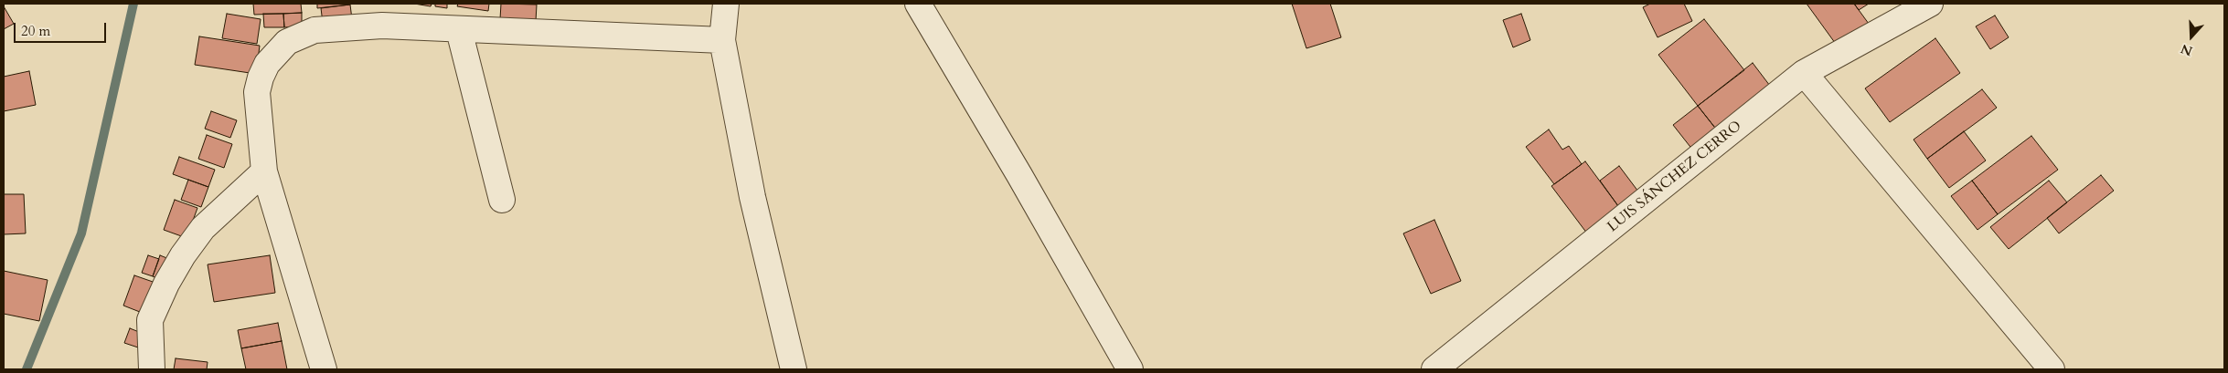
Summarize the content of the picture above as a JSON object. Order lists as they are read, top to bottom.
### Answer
{
  "streets": {
    "street": ["LUIS SÁNCHEZ CERRO"]
  },
  "scale_bar": "20 m",
  "north": "bottom"
}
